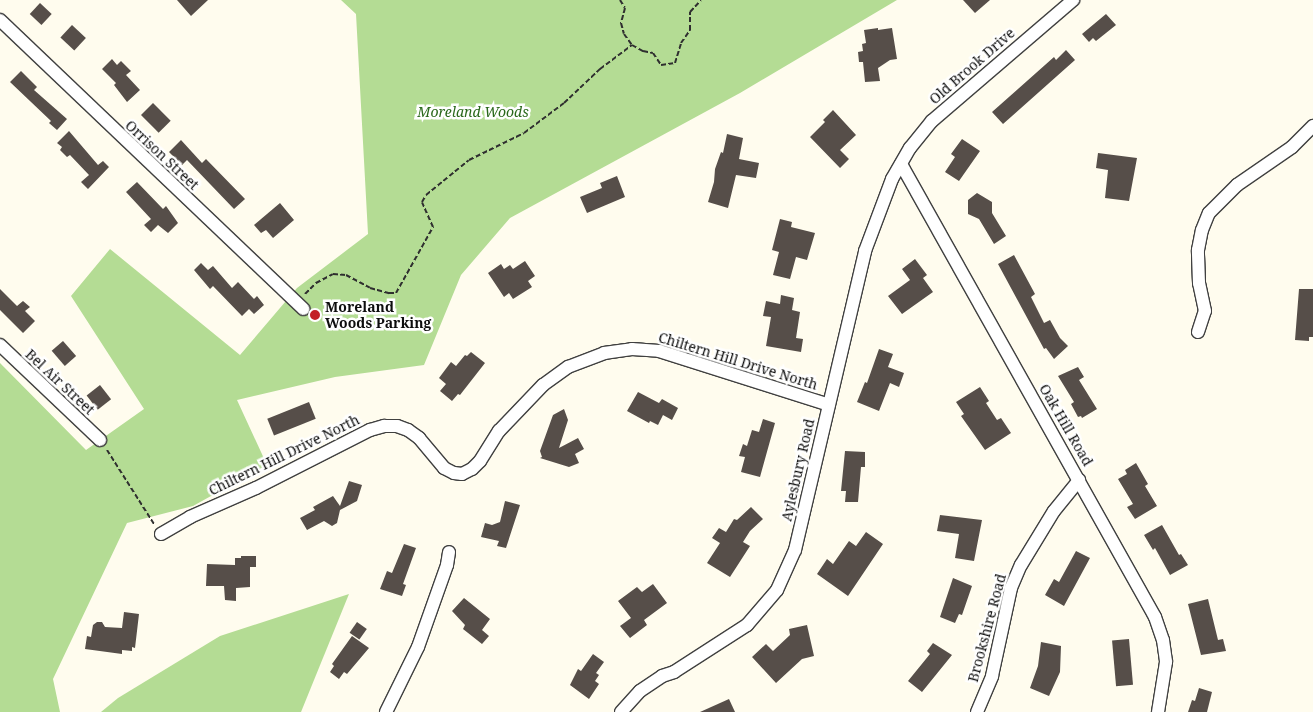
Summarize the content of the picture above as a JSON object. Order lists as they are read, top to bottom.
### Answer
{
  "streets": {
    "street": [
      "Old Brook Drive",
      "Orrison Street",
      "Chiltern Hill Drive North",
      "Bel Air Street",
      "Oak Hill Road",
      "Aylesbury Road",
      "Brookshire Road"
    ]
  },
  "crossings": [
    ["Old Brook Drive", "Oak Hill Road"],
    ["Old Brook Drive", "Aylesbury Road"],
    ["Chiltern Hill Drive North", "Aylesbury Road"],
    ["Oak Hill Road", "Aylesbury Road"],
    ["Oak Hill Road", "Brookshire Road"]
  ],
  "parks": ["Moreland Woods"],
  "places": ["Moreland Woods Parking"]
}
